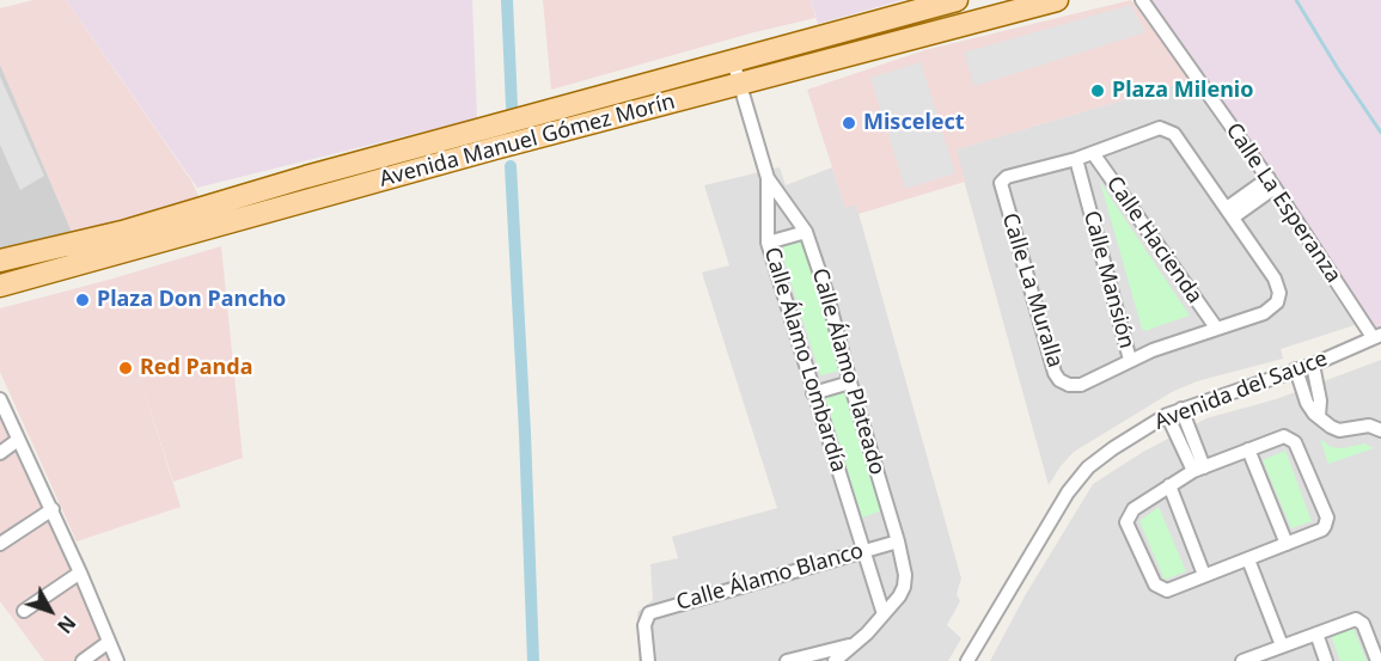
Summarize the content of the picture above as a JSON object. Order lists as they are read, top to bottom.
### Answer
{
  "streets": {
    "main road": ["Avenida Manuel Gómez Morín"],
    "street": [
      "Calle La Esperanza",
      "Calle Hacienda",
      "Calle Mansión",
      "Calle La Muralla",
      "Calle Álamo Lombardía",
      "Calle Álamo Plateado",
      "Avenida del Sauce",
      "Calle Álamo Blanco"
    ]
  },
  "crossings": [
    ["Avenida Manuel Gómez Morín", "Calle Álamo Lombardía"],
    ["Calle La Esperanza", "Avenida del Sauce"],
    ["Calle Hacienda", "Calle La Muralla"],
    ["Calle Mansión", "Calle La Muralla"],
    ["Calle Álamo Lombardía", "Calle Álamo Plateado"],
    ["Calle Álamo Lombardía", "Calle Álamo Blanco"],
    ["Calle Álamo Plateado", "Calle Álamo Blanco"]
  ],
  "places": [
    "Plaza Milenio",
    "Miscelect",
    "Plaza Don Pancho",
    "Red Panda"
  ],
  "north": "bottom right"
}
